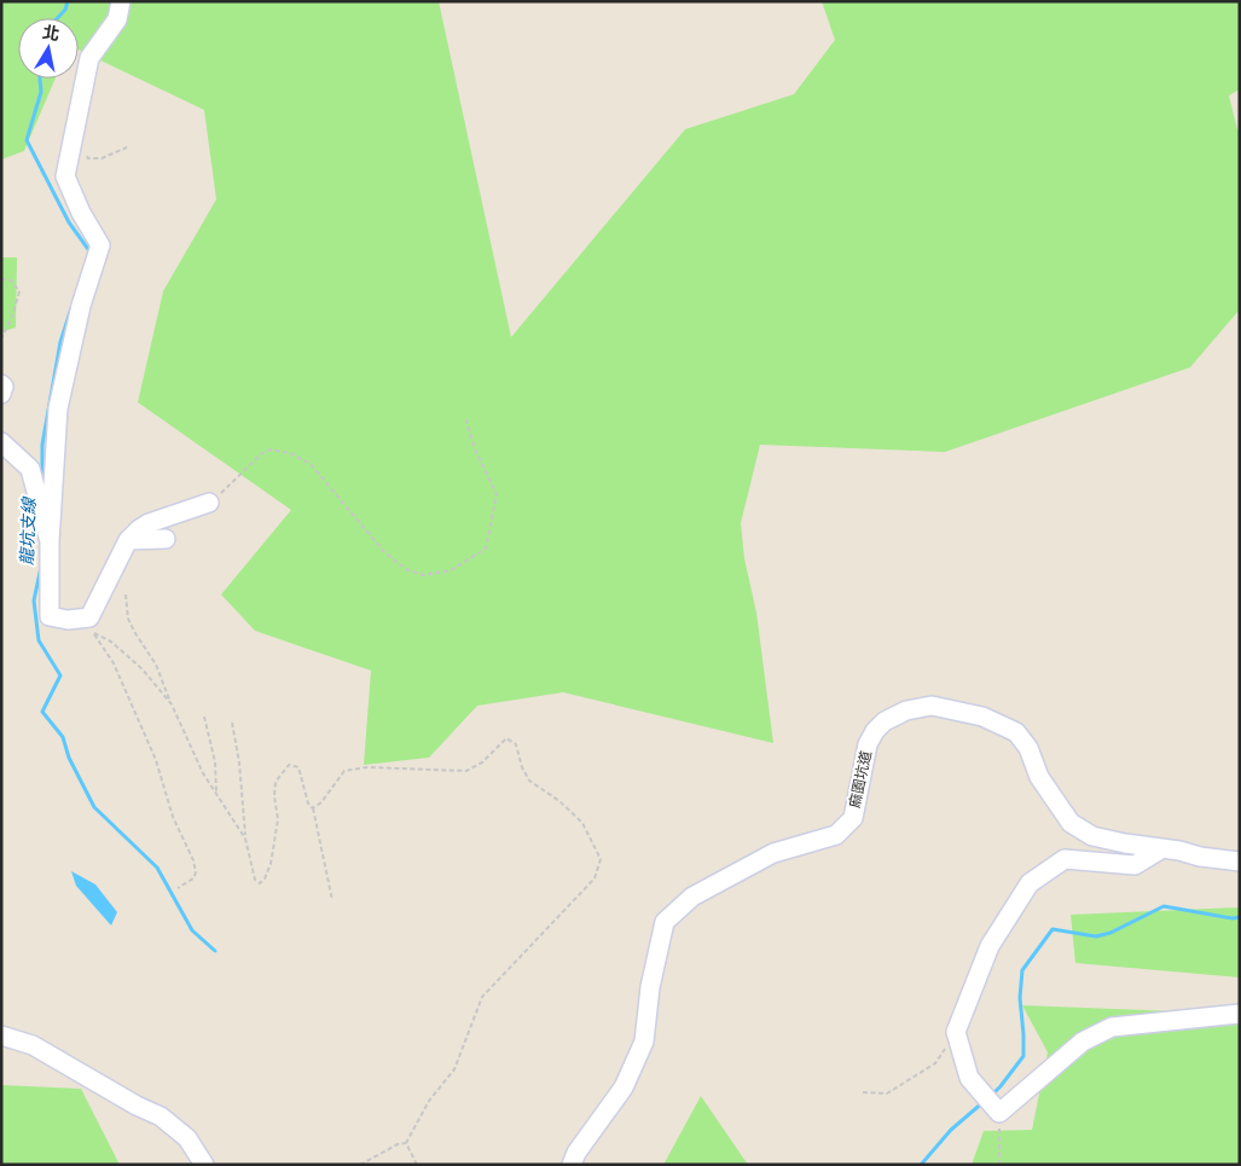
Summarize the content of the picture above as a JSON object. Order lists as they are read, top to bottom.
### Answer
{
  "streets": {
    "street": ["麻園坑道"]
  },
  "water": ["龍坑支線"],
  "north": "top"
}
